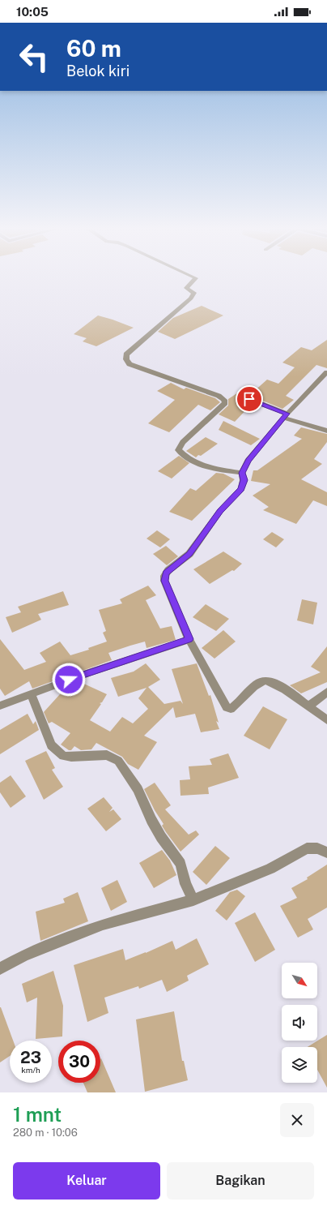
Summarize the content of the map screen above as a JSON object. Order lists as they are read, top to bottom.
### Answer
{
  "north": "bottom right",
  "page": {
    "status": "10:05",
    "turn": ["60 m", "Belok kiri"],
    "speed": "23 km/h",
    "limit": "30",
    "heading": ["1 mnt", "280 m · 10:06"],
    "buttons": ["Keluar", "Bagikan"]
  }
}
